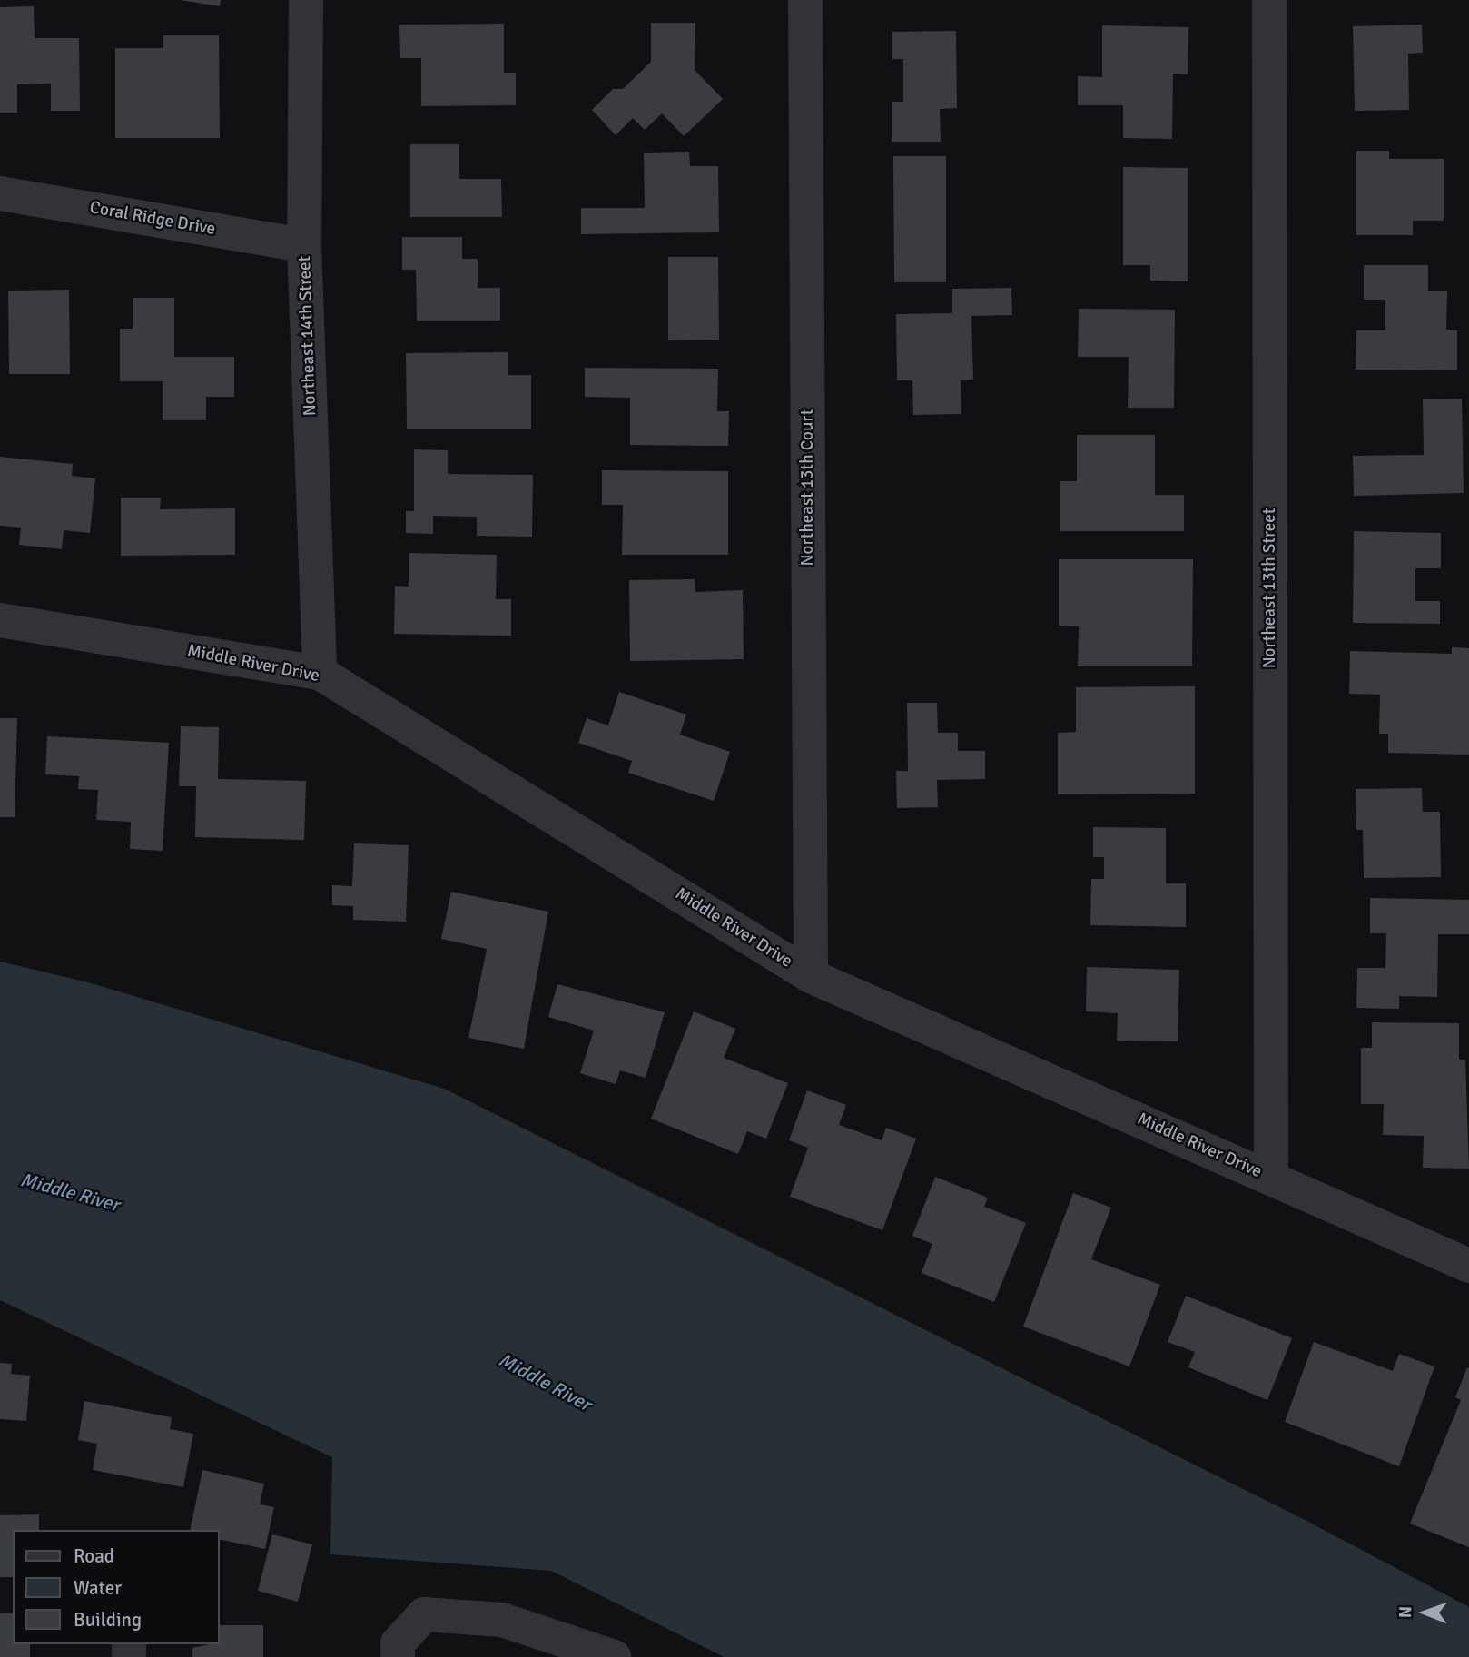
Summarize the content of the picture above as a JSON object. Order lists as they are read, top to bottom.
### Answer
{
  "streets": {
    "street": [
      "Coral Ridge Drive",
      "Northeast 14th Street",
      "Northeast 13th Court",
      "Northeast 13th Street",
      "Middle River Drive"
    ]
  },
  "crossings": [
    ["Coral Ridge Drive", "Northeast 14th Street"],
    ["Northeast 14th Street", "Middle River Drive"],
    ["Northeast 13th Court", "Middle River Drive"],
    ["Northeast 13th Street", "Middle River Drive"]
  ],
  "water": ["Middle River"],
  "legend": ["Road", "Water", "Building"],
  "north": "left"
}
